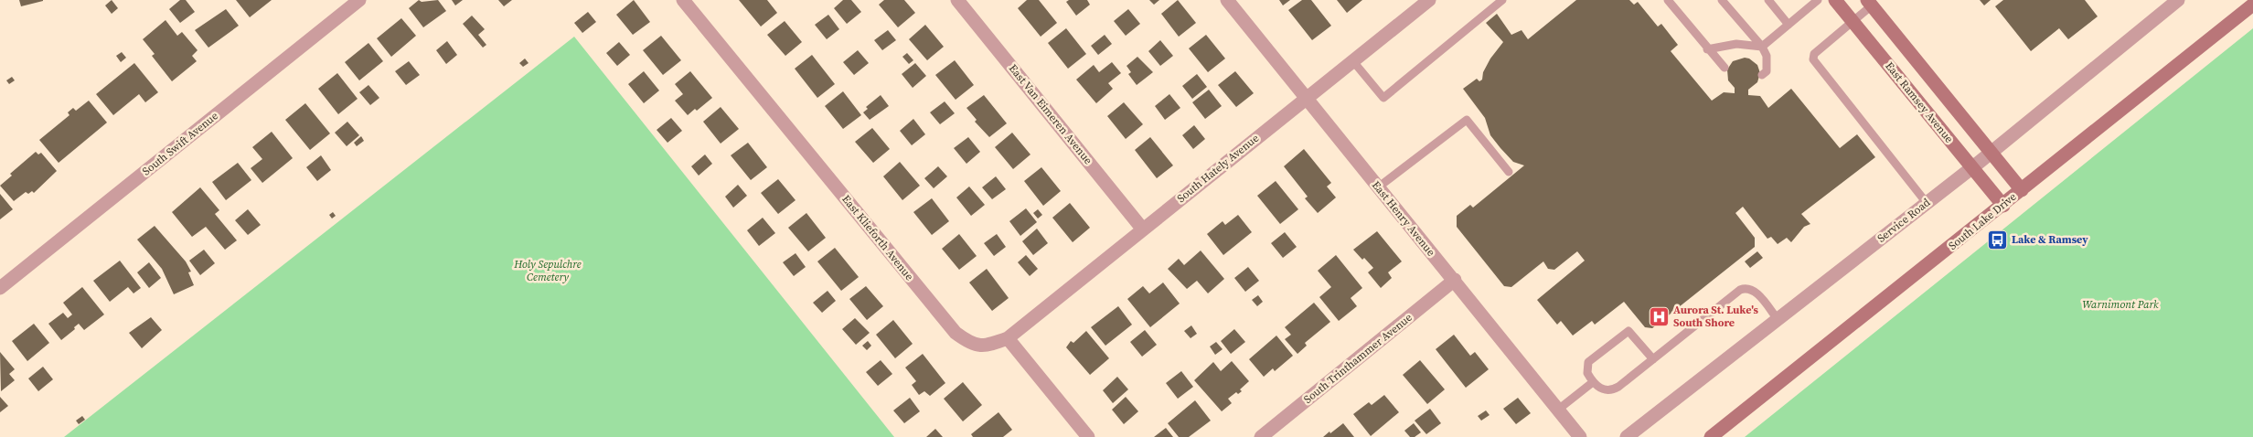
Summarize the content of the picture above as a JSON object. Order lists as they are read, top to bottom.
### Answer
{
  "streets": {
    "main road": ["East Ramsey Avenue", "South Lake Drive"],
    "street": [
      "East Van Eimeren Avenue",
      "South Swift Avenue",
      "South Hately Avenue",
      "East Henry Avenue",
      "Service Road",
      "East Klieforth Avenue",
      "South Trinthammer Avenue"
    ]
  },
  "crossings": [
    ["East Ramsey Avenue", "Service Road"],
    ["East Ramsey Avenue", "South Lake Drive"],
    ["East Van Eimeren Avenue", "South Hately Avenue"],
    ["South Hately Avenue", "East Henry Avenue"],
    ["South Hately Avenue", "East Klieforth Avenue"],
    ["East Henry Avenue", "South Trinthammer Avenue"]
  ],
  "parks": ["Holy Sepulchre Cemetery", "Warnimont Park"],
  "places": {
    "bus stop": ["Lake & Ramsey"],
    "hospital": ["Aurora St. Luke's South Shore"]
  }
}
